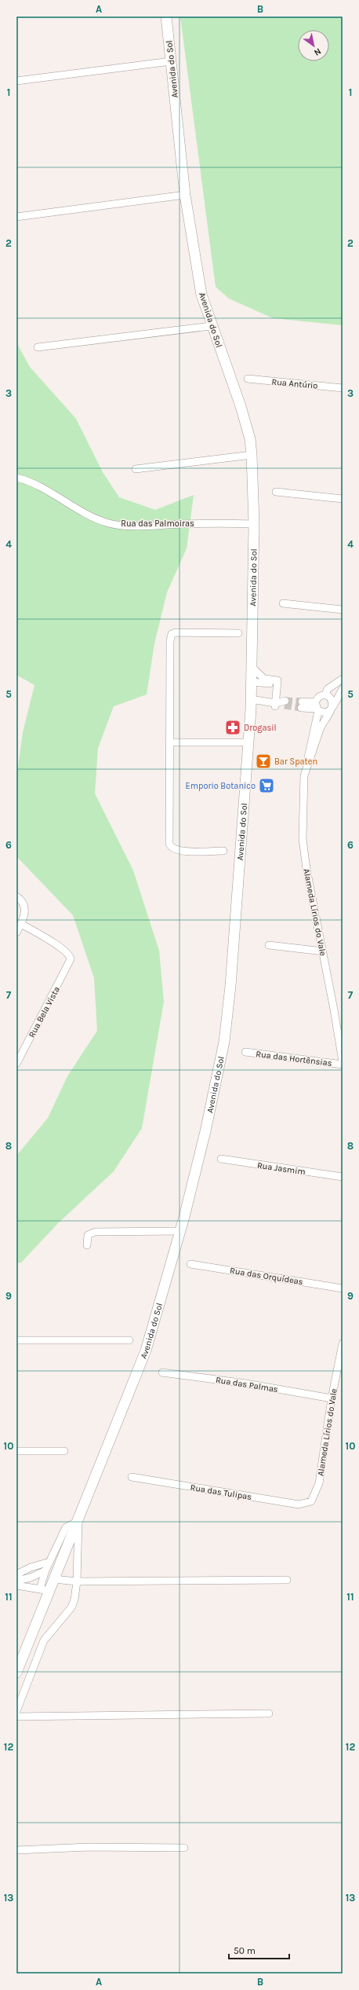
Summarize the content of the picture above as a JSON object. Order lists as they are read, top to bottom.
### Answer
{
  "streets": {
    "street": [
      "Avenida do Sol",
      "Rua Antúrio",
      "Rua das Palmoiras",
      "Alameda Lírios do Vale",
      "Rua Bela Vista",
      "Rua das Hortênsias",
      "Rua Jasmim",
      "Rua das Orquídeas",
      "Rua das Palmas",
      "Rua das Tulipas"
    ]
  },
  "crossings": [
    ["Avenida do Sol", "Rua das Palmoiras"],
    ["Alameda Lírios do Vale", "Rua das Palmas"],
    ["Alameda Lírios do Vale", "Rua das Tulipas"]
  ],
  "places": {
    "pharmacy": ["Drogasil"],
    "bar": ["Bar Spaten"],
    "supermarket": ["Emporio Botanico"]
  },
  "scale_bar": "50 m",
  "north": "bottom right",
  "grid": {
    "columns": ["A", "B"],
    "rows": [
      "1",
      "2",
      "3",
      "4",
      "5",
      "6",
      "7",
      "8",
      "9",
      "10",
      "11",
      "12",
      "13"
    ]
  }
}
